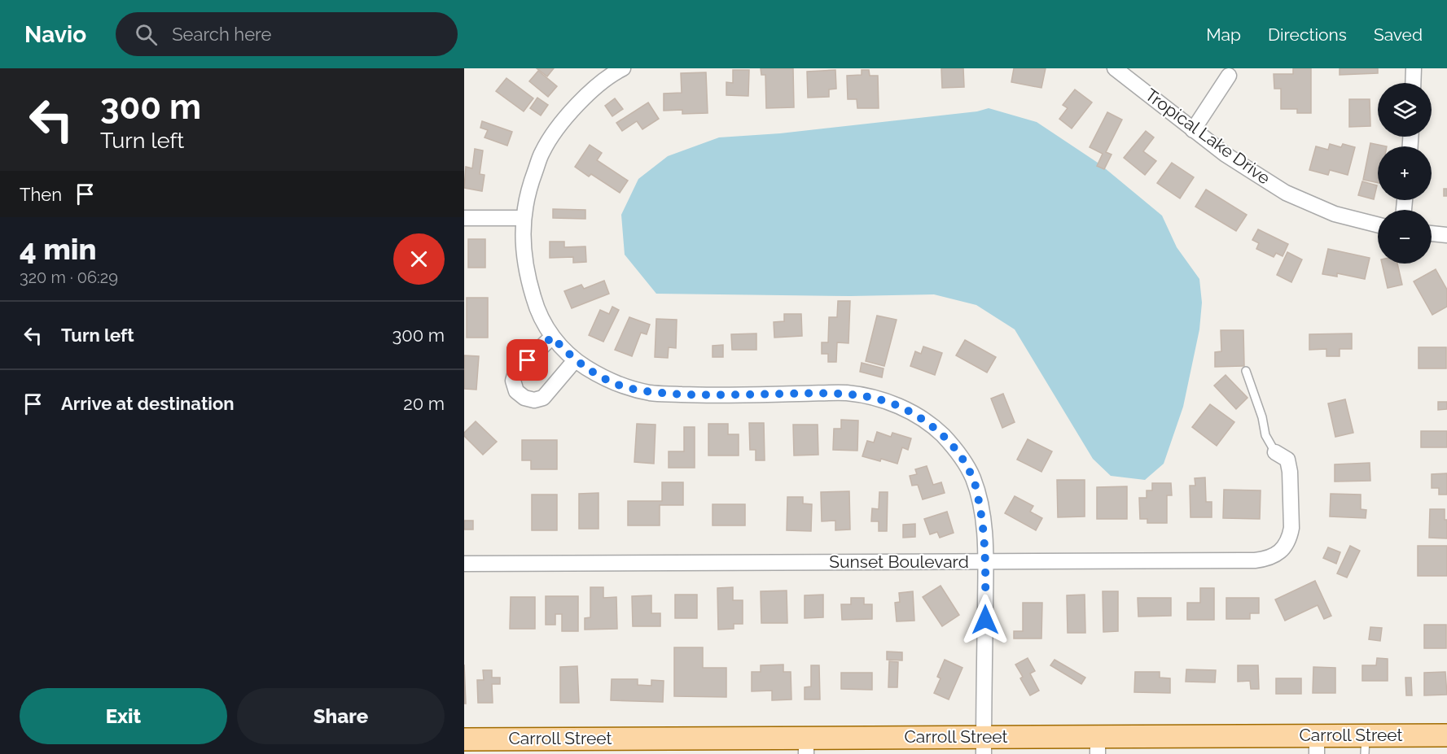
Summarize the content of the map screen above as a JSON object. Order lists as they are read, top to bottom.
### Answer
{
  "streets": {
    "main road": ["Carroll Street"],
    "street": ["Tropical Lake Drive", "Sunset Boulevard"]
  },
  "page": {
    "header": "Navio",
    "search": "Search here",
    "nav": ["Map", "Directions", "Saved"],
    "turn": ["300 m", "Turn left"],
    "map_buttons": ["+", "−"],
    "then": "Then",
    "heading": ["4 min", "320 m · 06:29"],
    "list": [
      {
        "name": "Turn left",
        "value": "300 m"
      },
      {
        "name": "Arrive at destination",
        "value": "20 m"
      }
    ],
    "buttons": ["Exit", "Share"]
  }
}
